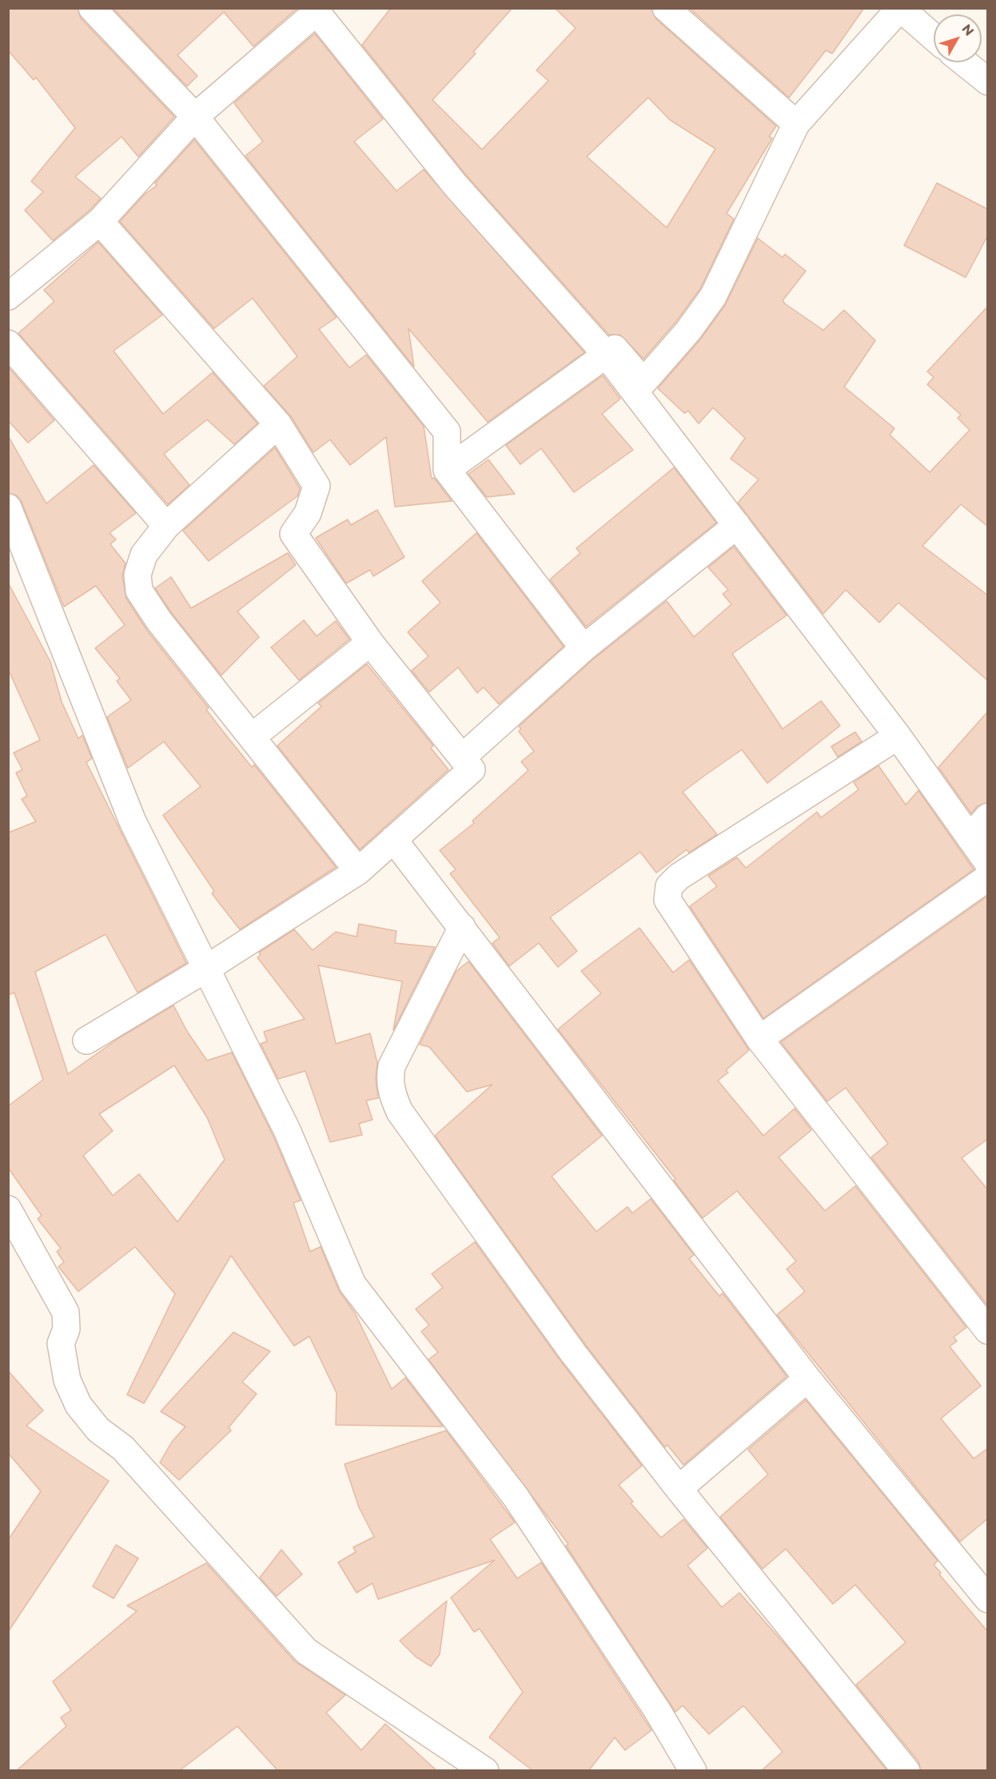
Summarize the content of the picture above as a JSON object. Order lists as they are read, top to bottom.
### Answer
{
  "north": "top right"
}
